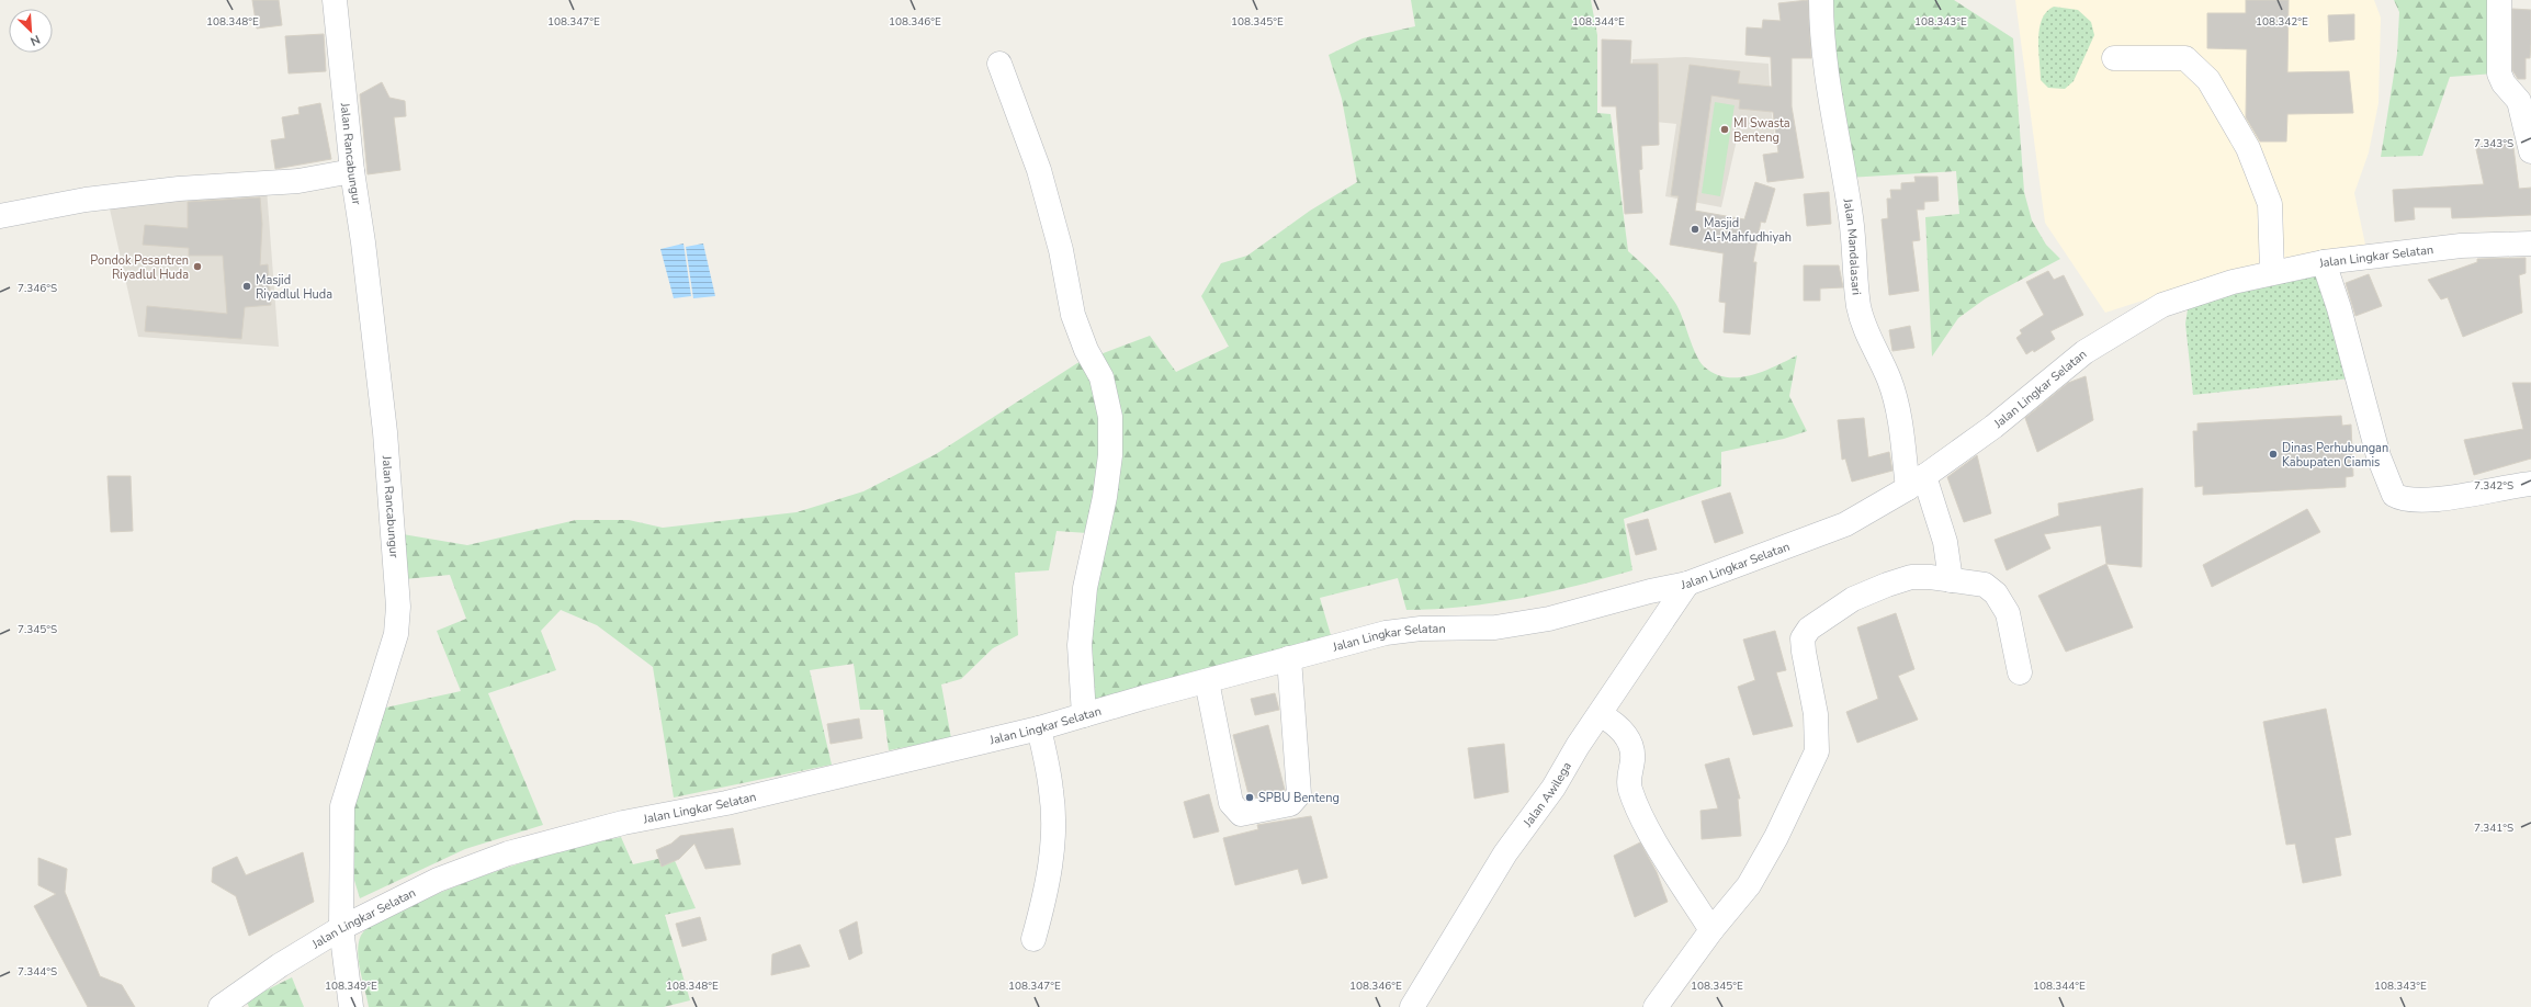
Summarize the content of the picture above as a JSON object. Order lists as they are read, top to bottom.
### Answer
{
  "streets": {
    "street": [
      "Jalan Rancabungur",
      "Jalan Mandalasari",
      "Jalan Lingkar Selatan",
      "Jalan Awilega"
    ]
  },
  "crossings": [
    ["Jalan Rancabungur", "Jalan Lingkar Selatan"],
    ["Jalan Mandalasari", "Jalan Lingkar Selatan"],
    ["Jalan Lingkar Selatan", "Jalan Awilega"]
  ],
  "places": [
    "MI Swasta Benteng",
    "Masjid Al-Mahfudhiyah",
    "Pondok Pesantren Riyadlul Huda",
    "Masjid Riyadlul Huda",
    "Dinas Perhubungan Kabupaten Ciamis",
    "SPBU Benteng"
  ],
  "north": "bottom right",
  "coordinates": [
    "108.348°E",
    "108.347°E",
    "108.346°E",
    "108.345°E",
    "108.344°E",
    "108.343°E",
    "108.342°E",
    "7.343°S",
    "7.346°S",
    "7.342°S",
    "7.345°S",
    "7.341°S",
    "7.344°S",
    "108.349°E"
  ]
}
